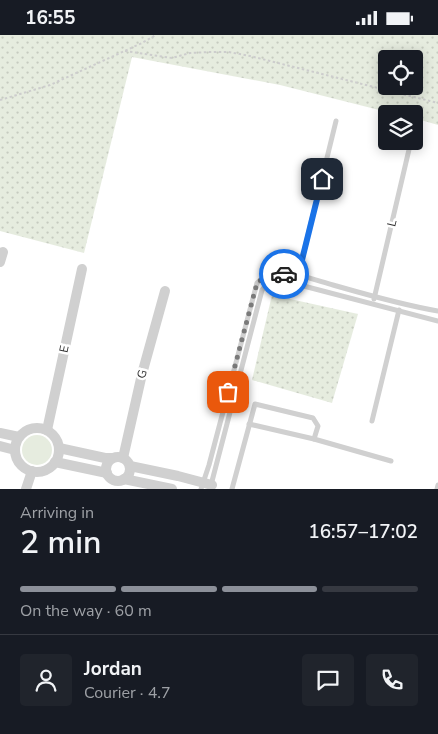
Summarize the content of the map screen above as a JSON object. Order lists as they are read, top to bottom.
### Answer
{
  "streets": {
    "street": ["E", "G"],
    "lane": ["L"]
  },
  "page": {
    "status": "16:55",
    "heading": ["2 min", "Arriving in", "16:57–17:02"],
    "panel": ["Jordan", "Courier · 4.7"],
    "bar": "On the way · 60 m"
  }
}
